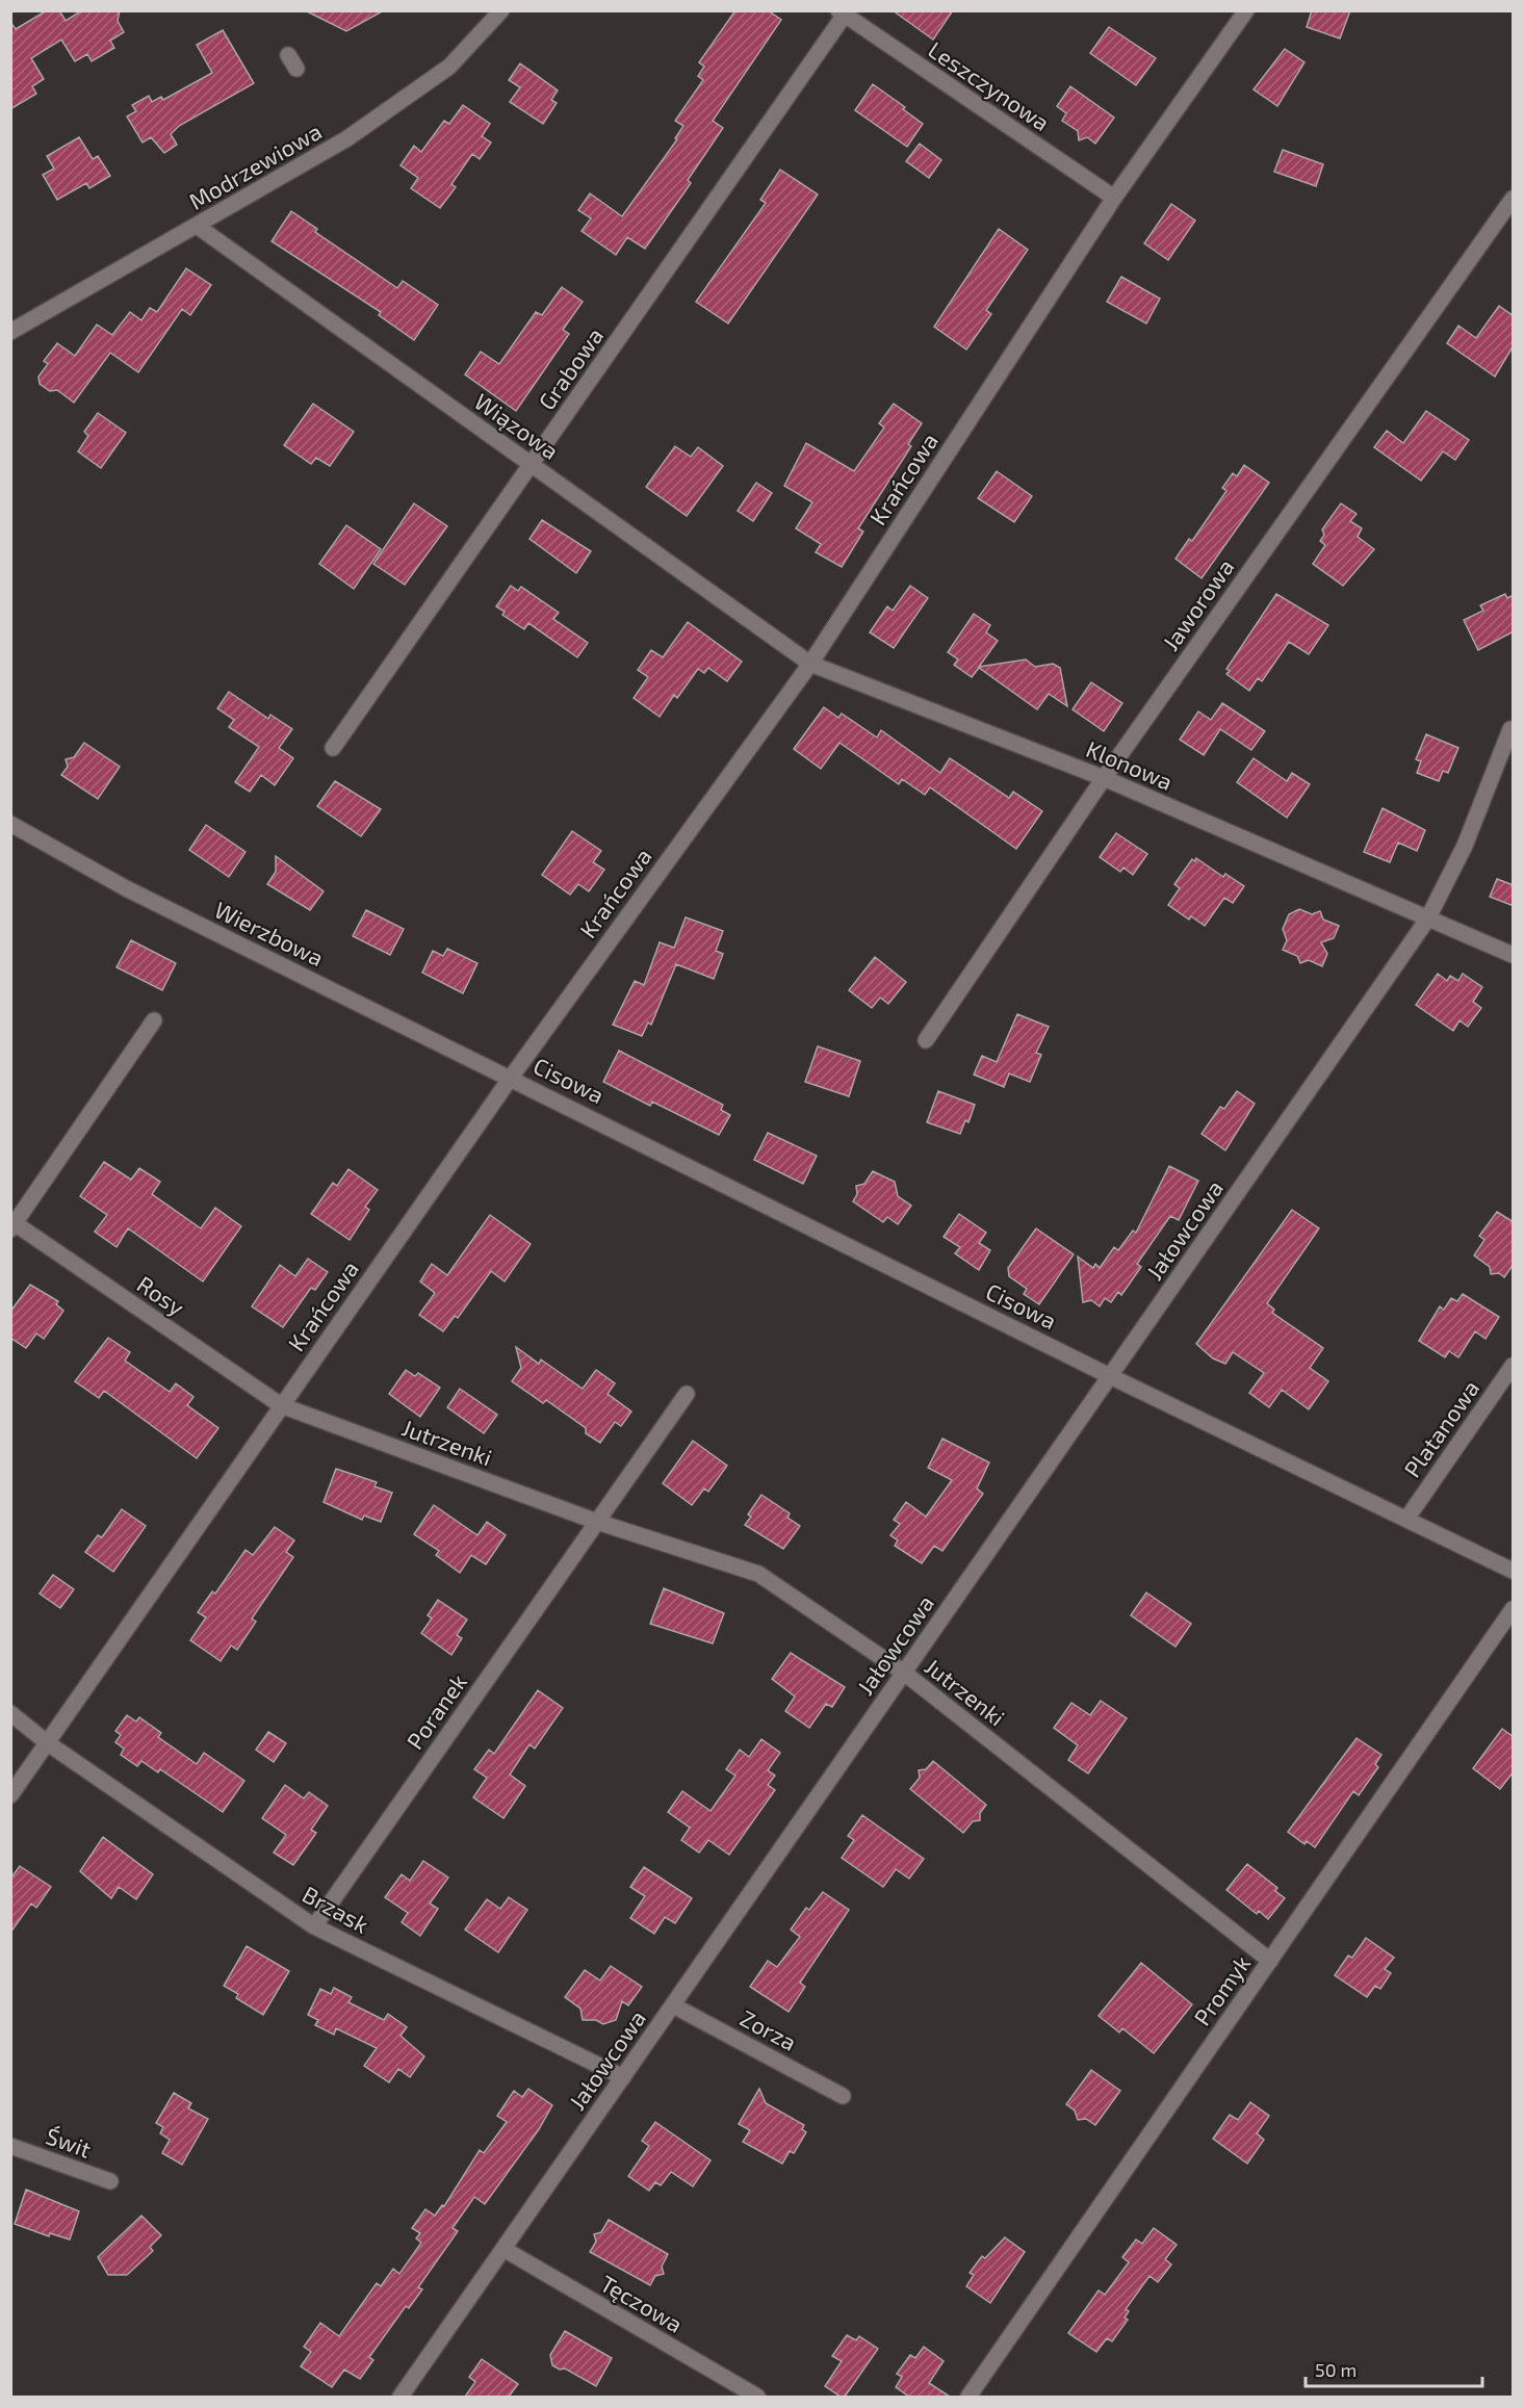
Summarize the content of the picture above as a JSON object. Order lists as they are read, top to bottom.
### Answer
{
  "streets": {
    "street": [
      "Leszczynowa",
      "Modrzewiowa",
      "Grabowa",
      "Wiązowa",
      "Krańcowa",
      "Jaworowa",
      "Klonowa",
      "Wierzbowa",
      "Cisowa",
      "Jałowcowa",
      "Rosy",
      "Platanowa",
      "Jutrzenki",
      "Poranek",
      "Brzask",
      "Promyk",
      "Zorza",
      "Świt",
      "Tęczowa"
    ]
  },
  "crossings": [
    ["Leszczynowa", "Grabowa"],
    ["Leszczynowa", "Krańcowa"],
    ["Modrzewiowa", "Wiązowa"],
    ["Grabowa", "Wiązowa"],
    ["Wiązowa", "Krańcowa"],
    ["Wiązowa", "Klonowa"],
    ["Krańcowa", "Klonowa"],
    ["Krańcowa", "Wierzbowa"],
    ["Krańcowa", "Cisowa"],
    ["Krańcowa", "Rosy"],
    ["Krańcowa", "Jutrzenki"],
    ["Krańcowa", "Brzask"],
    ["Jaworowa", "Klonowa"],
    ["Klonowa", "Jałowcowa"],
    ["Wierzbowa", "Cisowa"],
    ["Cisowa", "Jałowcowa"],
    ["Cisowa", "Platanowa"],
    ["Jałowcowa", "Jutrzenki"],
    ["Jałowcowa", "Brzask"],
    ["Jałowcowa", "Zorza"],
    ["Jałowcowa", "Tęczowa"],
    ["Rosy", "Jutrzenki"],
    ["Jutrzenki", "Poranek"],
    ["Jutrzenki", "Promyk"],
    ["Poranek", "Brzask"]
  ],
  "scale_bar": "50 m"
}
